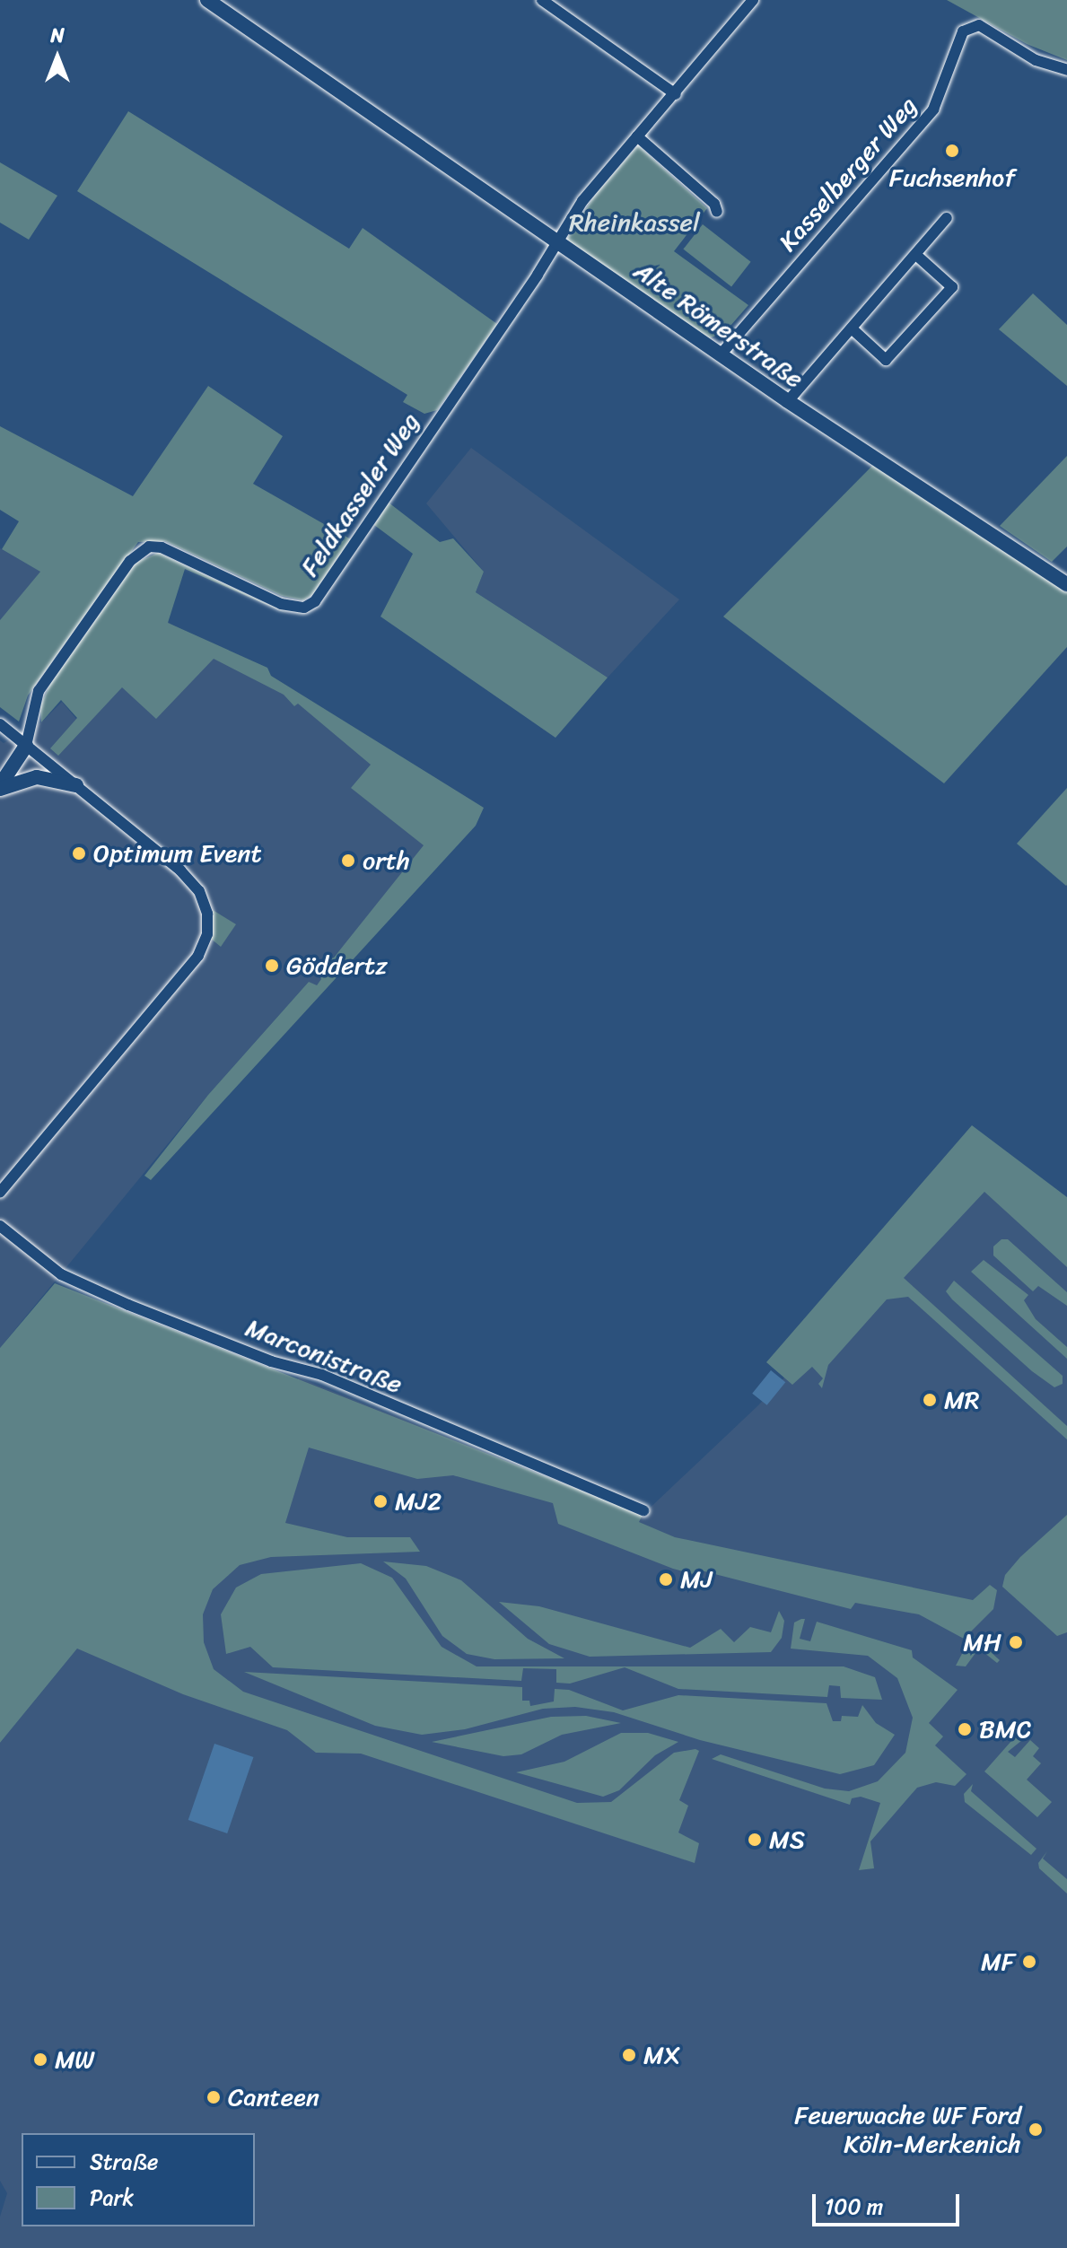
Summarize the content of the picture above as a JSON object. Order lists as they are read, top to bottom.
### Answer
{
  "streets": {
    "street": [
      "Kasselberger Weg",
      "Alte Römerstraße",
      "Feldkasseler Weg",
      "Marconistraße"
    ]
  },
  "crossings": [
    ["Kasselberger Weg", "Alte Römerstraße"],
    ["Alte Römerstraße", "Feldkasseler Weg"]
  ],
  "parks": ["Rheinkassel"],
  "places": [
    "Fuchsenhof",
    "Optimum Event",
    "orth",
    "Göddertz",
    "MR",
    "MJ2",
    "MJ",
    "MH",
    "BMC",
    "MS",
    "MF",
    "MX",
    "MW",
    "Canteen",
    "Feuerwache WF Ford Köln-Merkenich"
  ],
  "legend": ["Straße", "Park"],
  "scale_bar": "100 m",
  "north": "top"
}
